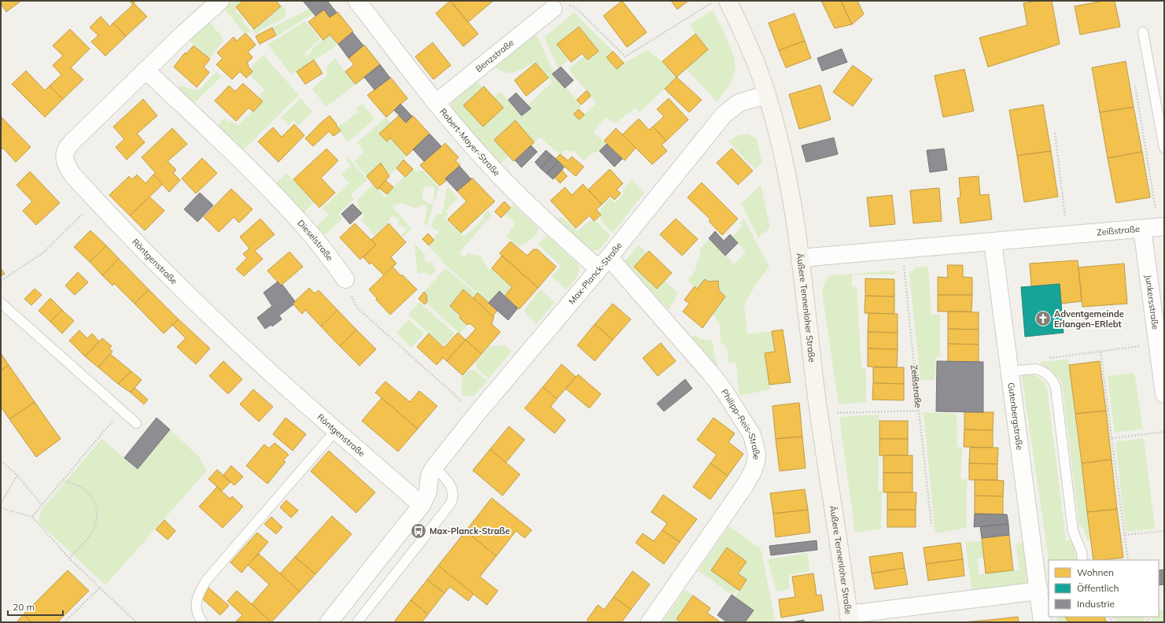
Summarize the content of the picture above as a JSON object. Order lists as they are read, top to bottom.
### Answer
{
  "streets": {
    "street": [
      "Benzstraße",
      "Robert-Mayer-Straße",
      "Zeißstraße",
      "Dieselstraße",
      "Röntgenstraße",
      "Max-Planck-Straße",
      "Junkersstraße",
      "Äußere Tennenloher Straße",
      "Gutenbergstraße",
      "Philipp-Reis-Straße"
    ]
  },
  "crossings": [
    ["Benzstraße", "Robert-Mayer-Straße"],
    ["Robert-Mayer-Straße", "Max-Planck-Straße"],
    ["Robert-Mayer-Straße", "Philipp-Reis-Straße"],
    ["Zeißstraße", "Junkersstraße"],
    ["Zeißstraße", "Äußere Tennenloher Straße"],
    ["Zeißstraße", "Gutenbergstraße"],
    ["Dieselstraße", "Röntgenstraße"],
    ["Röntgenstraße", "Max-Planck-Straße"],
    ["Max-Planck-Straße", "Äußere Tennenloher Straße"],
    ["Max-Planck-Straße", "Philipp-Reis-Straße"]
  ],
  "places": {
    "church": ["Adventgemeinde Erlangen-ERlebt"],
    "bus stop": ["Max-Planck-Straße"]
  },
  "legend": ["Wohnen", "Öffentlich", "Industrie"],
  "scale_bar": "20 m"
}
